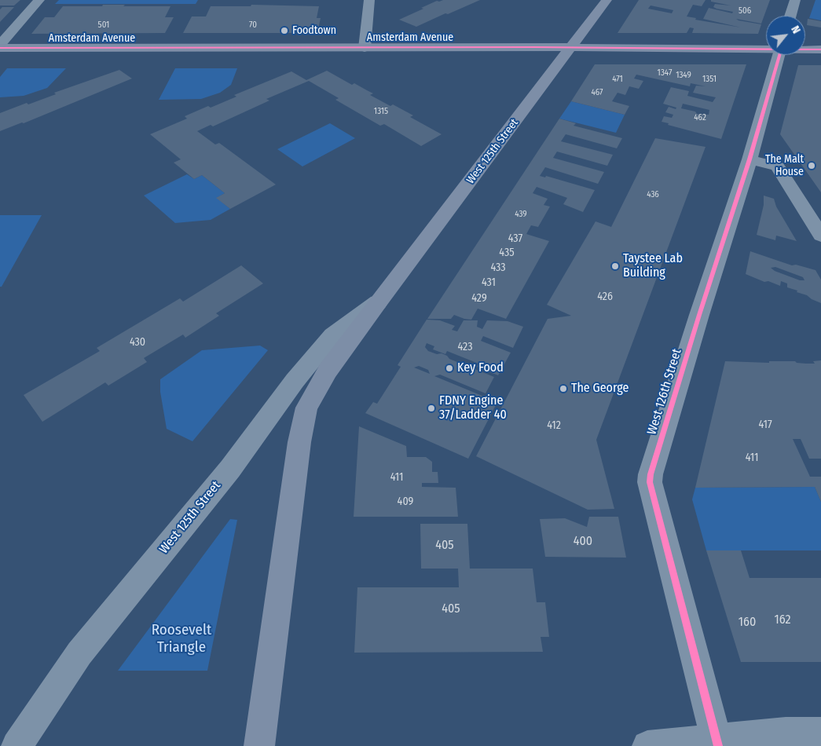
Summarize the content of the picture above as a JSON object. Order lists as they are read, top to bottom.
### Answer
{
  "streets": {
    "main road": ["Amsterdam Avenue", "West 125th Street"],
    "street": ["West 126th Street"]
  },
  "crossings": [
    ["Amsterdam Avenue", "West 125th Street"]
  ],
  "parks": ["Roosevelt Triangle"],
  "places": [
    "Foodtown",
    "The Malt House",
    "Taystee Lab Building",
    "Key Food",
    "The George",
    "FDNY Engine 37/Ladder 40"
  ],
  "house_numbers": [
    "506",
    "501",
    "70",
    "1347",
    "1349",
    "471",
    "1351",
    "467",
    "1315",
    "462",
    "436",
    "439",
    "437",
    "435",
    "433",
    "431",
    "426",
    "429",
    "430",
    "423",
    "417",
    "412",
    "411",
    "411",
    "409",
    "400",
    "405",
    "405",
    "162",
    "160"
  ],
  "north": "top right"
}
